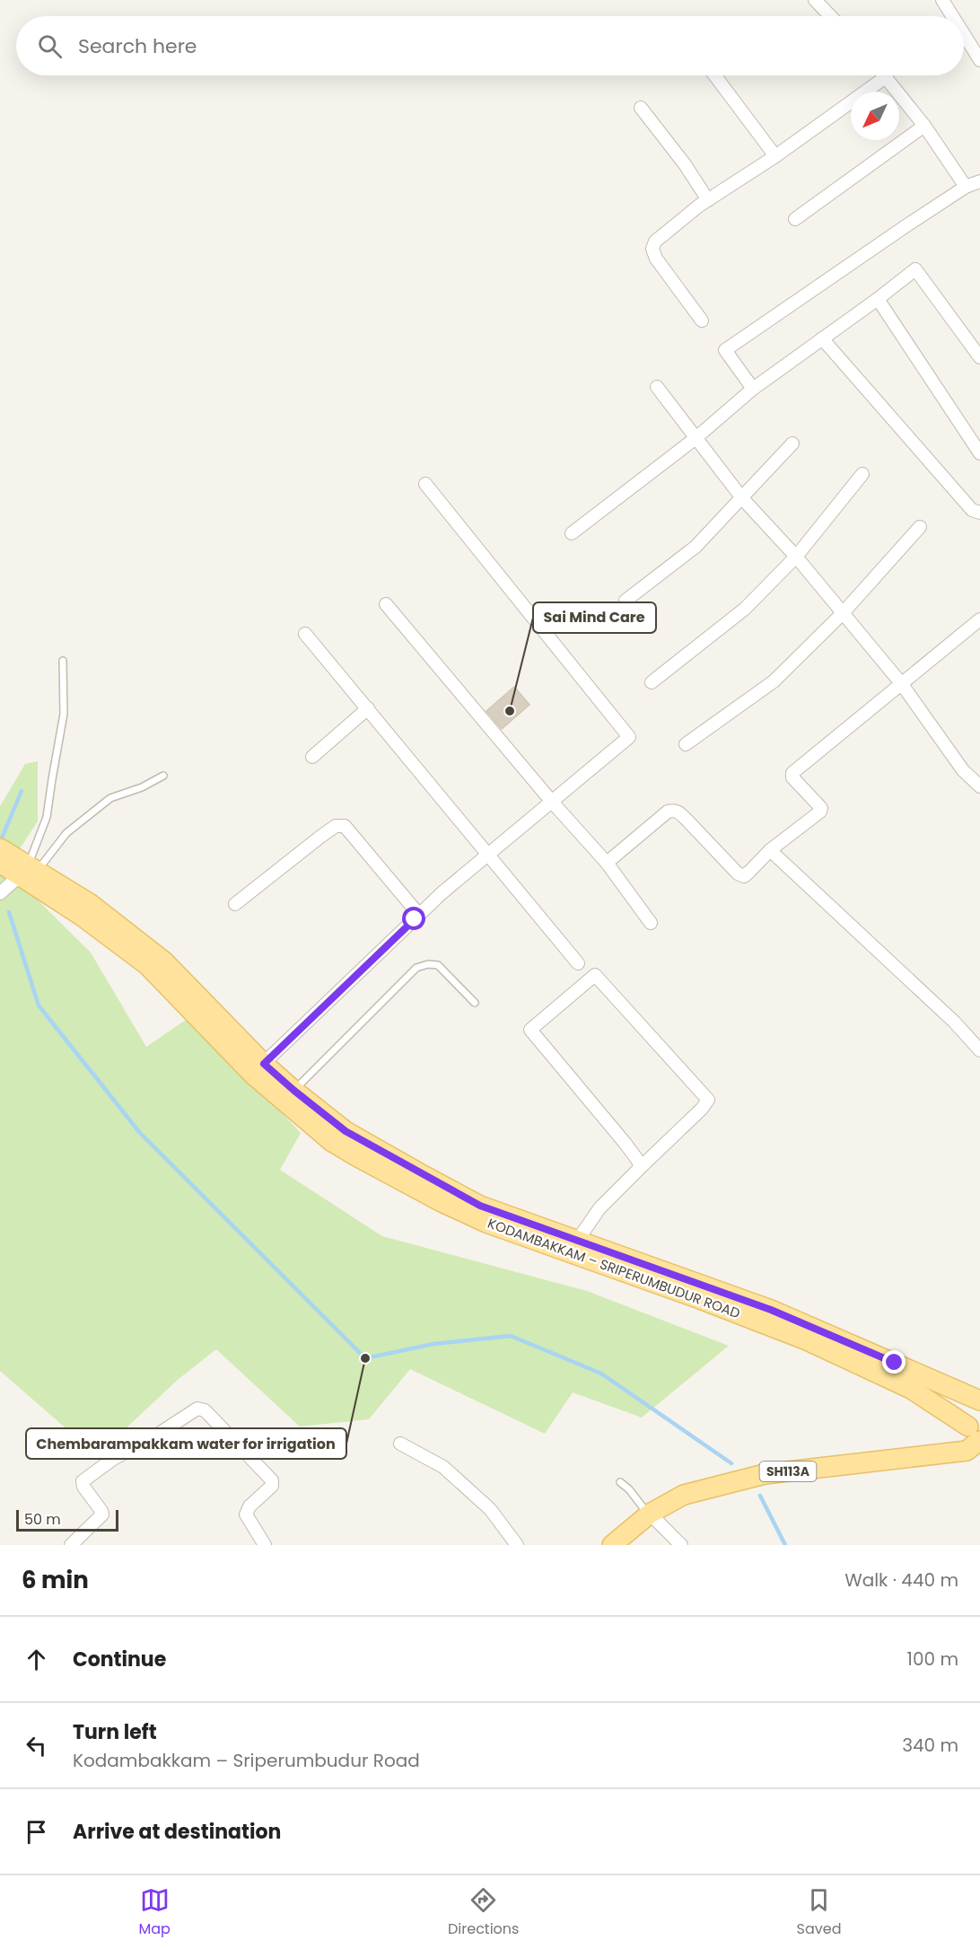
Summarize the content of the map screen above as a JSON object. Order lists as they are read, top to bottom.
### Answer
{
  "streets": {
    "main road": ["KODAMBAKKAM – SRIPERUMBUDUR ROAD", "SH113A"]
  },
  "crossings": [
    ["KODAMBAKKAM – SRIPERUMBUDUR ROAD", "SH113A"]
  ],
  "places": ["Sai Mind Care", "Chembarampakkam water for irrigation"],
  "scale_bar": "50 m",
  "north": "bottom left",
  "page": {
    "search": "Search here",
    "scale": "50 m",
    "heading": ["6 min", "Walk · 440 m"],
    "list": [
      ["Continue", "100 m"],
      ["Turn left", "Kodambakkam – Sriperumbudur Road", "340 m"],
      "Arrive at destination"
    ],
    "nav": ["Map", "Directions", "Saved"]
  }
}
